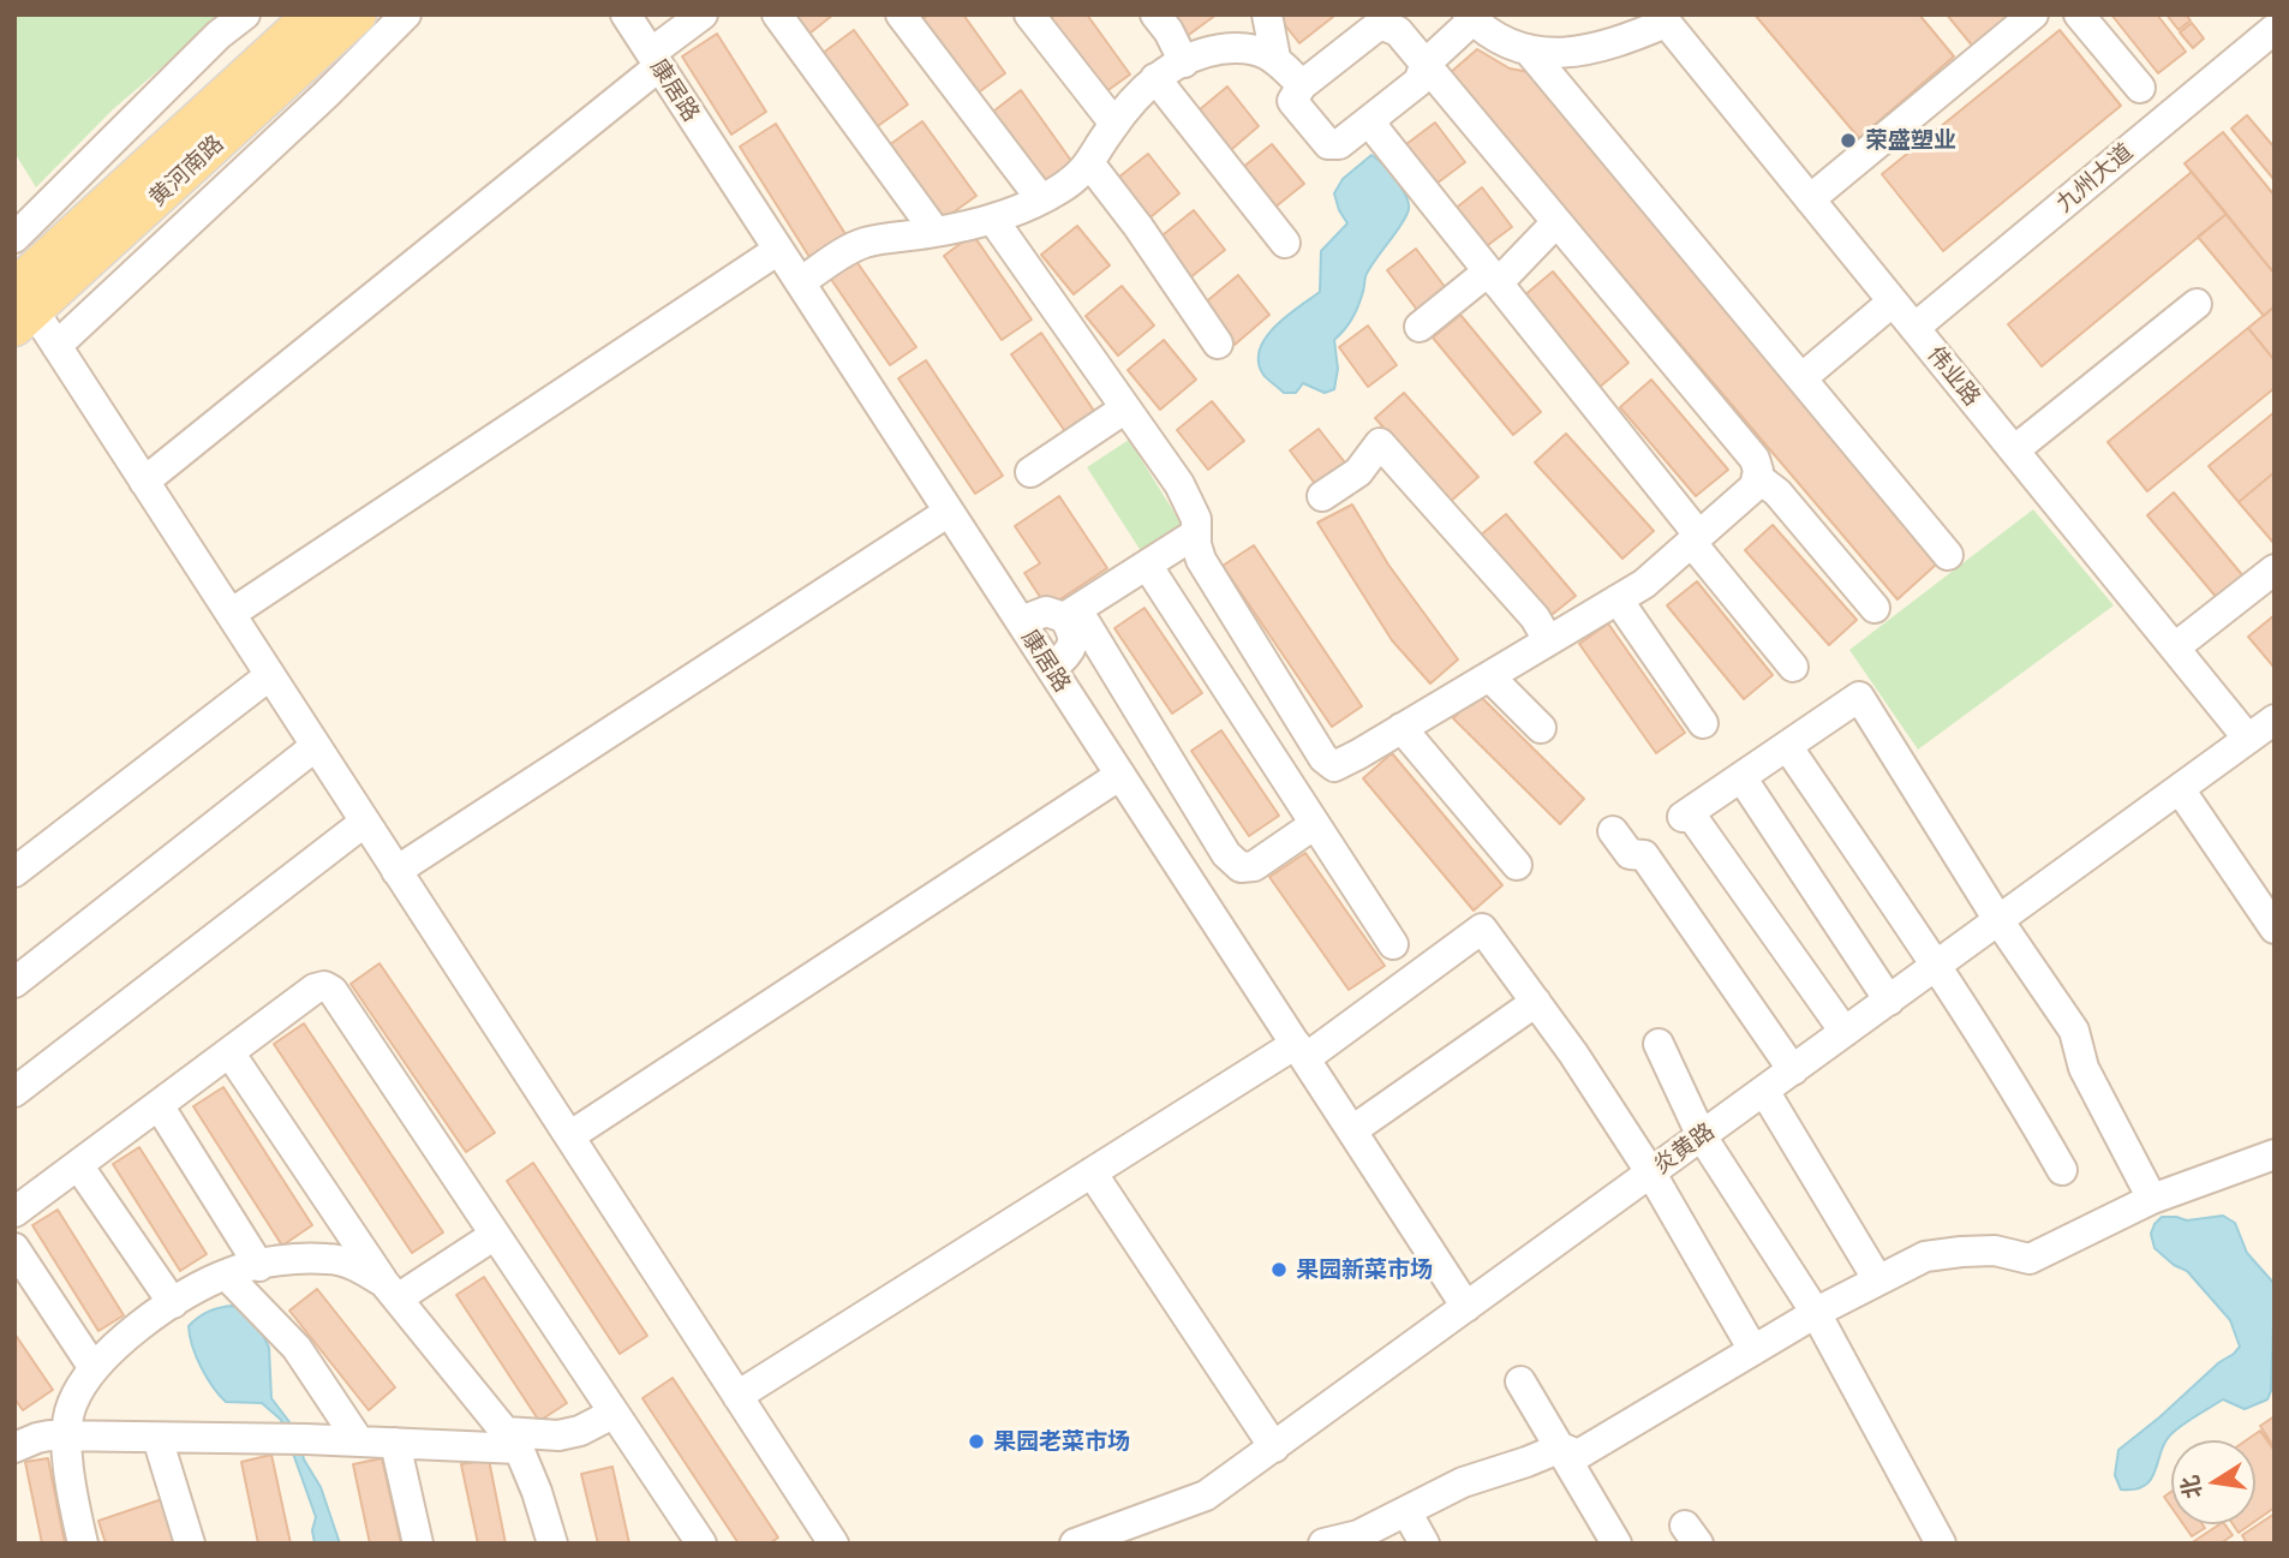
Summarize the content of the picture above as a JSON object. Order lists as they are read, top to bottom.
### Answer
{
  "streets": {
    "main road": ["黄河南路"],
    "street": [
      "康居路",
      "九州大道",
      "伟业路",
      "炎黄路"
    ]
  },
  "crossings": [
    ["康居路", "炎黄路"],
    ["九州大道", "伟业路"],
    ["伟业路", "炎黄路"]
  ],
  "places": ["荣盛塑业", "果园新菜市场", "果园老菜市场"],
  "north": "left"
}
